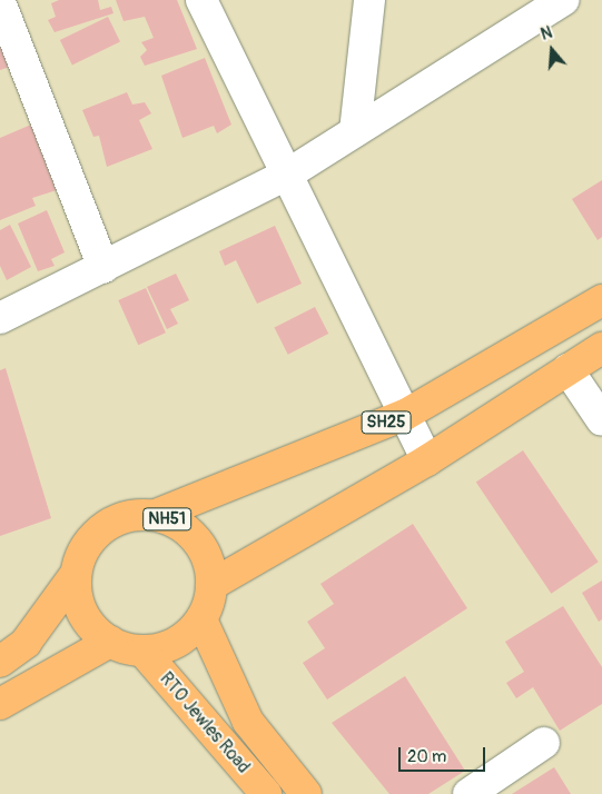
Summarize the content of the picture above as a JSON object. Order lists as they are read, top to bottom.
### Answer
{
  "streets": {
    "main road": ["SH25", "NH51", "RTO Jewles Road"]
  },
  "crossings": [
    ["SH25", "NH51"],
    ["SH25", "RTO Jewles Road"],
    ["NH51", "RTO Jewles Road"]
  ],
  "scale_bar": "20 m",
  "north": "top"
}
